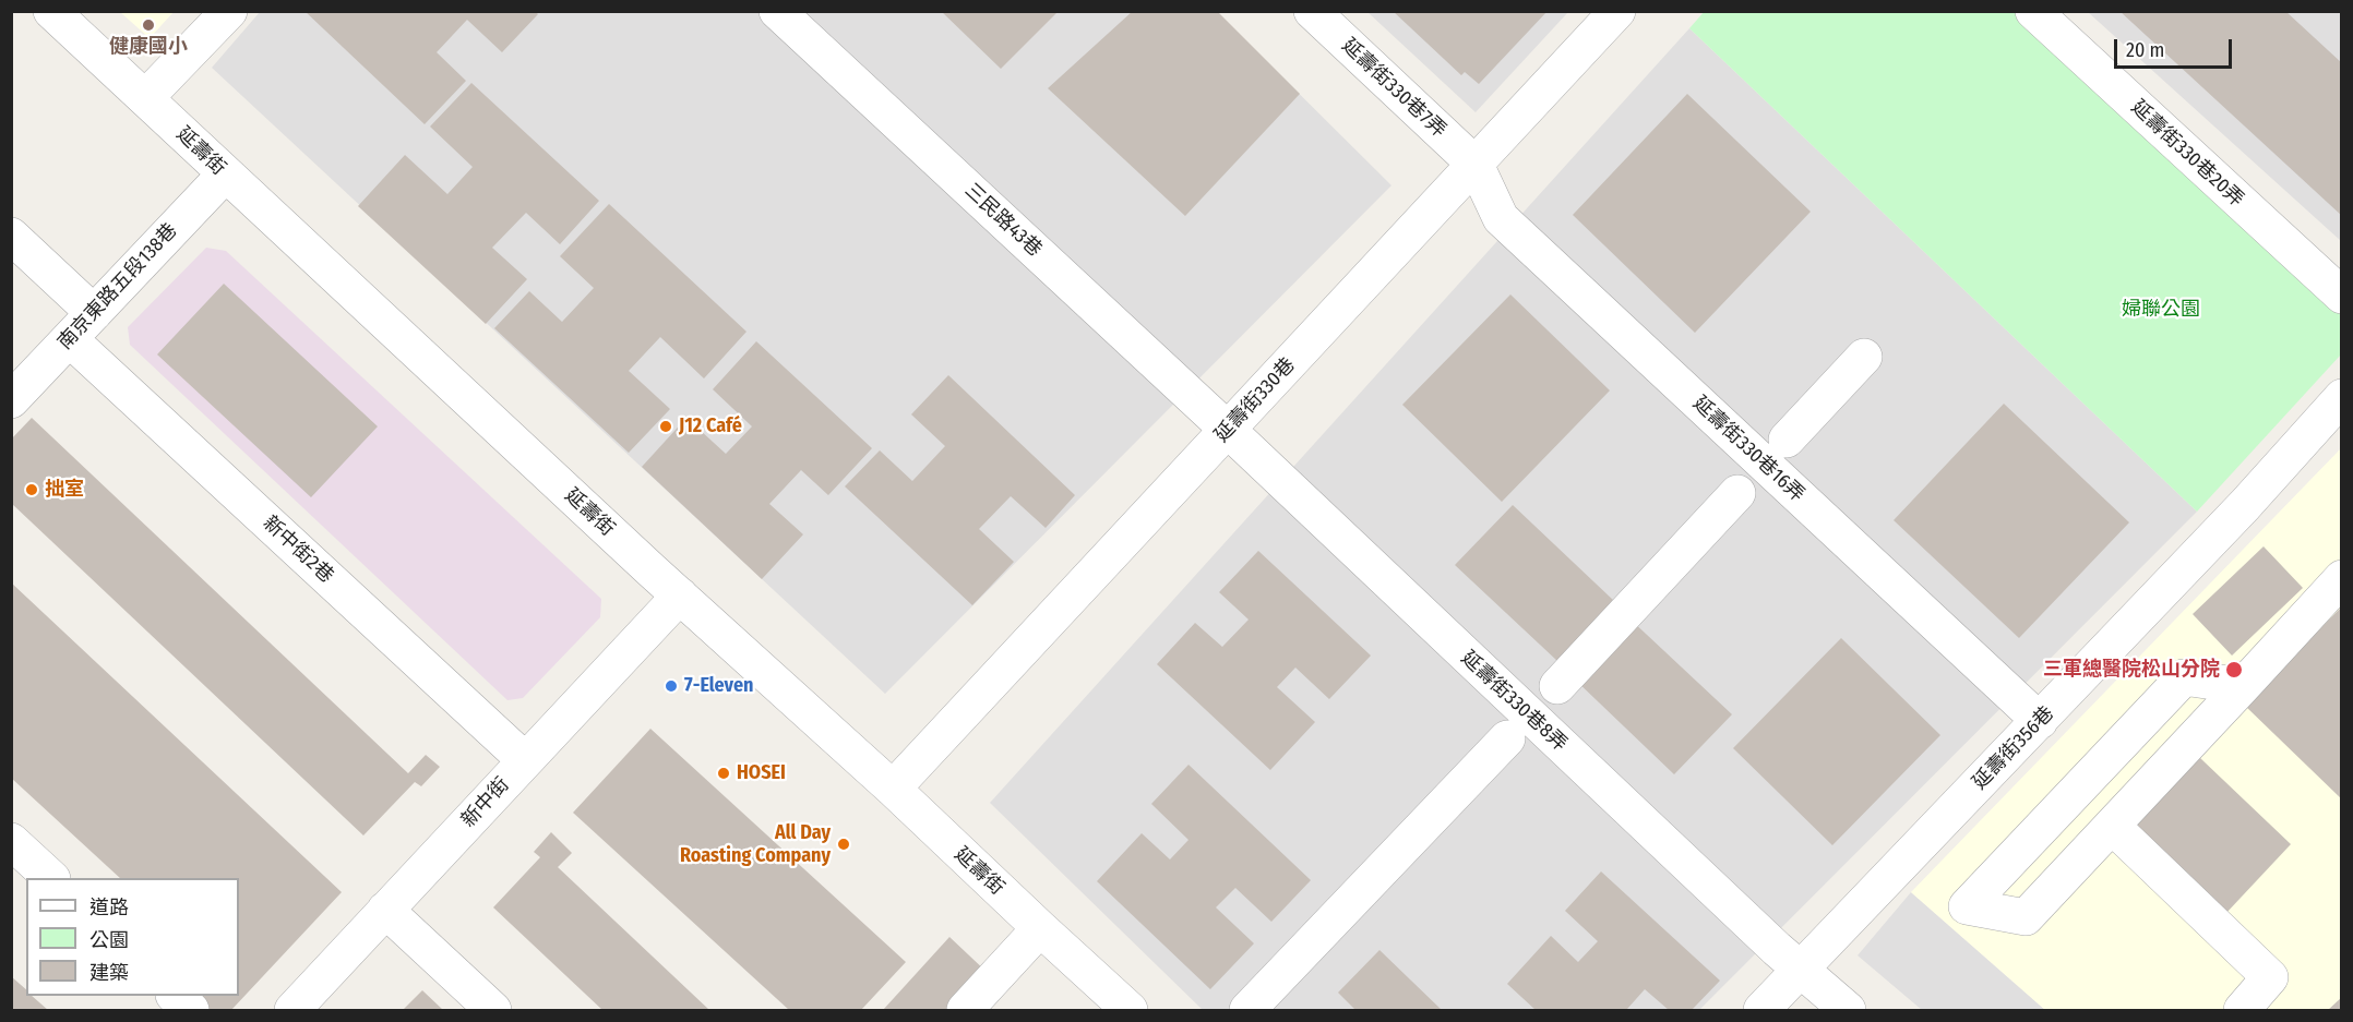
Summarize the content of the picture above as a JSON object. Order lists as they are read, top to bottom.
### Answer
{
  "streets": {
    "street": [
      "延壽街330巷7弄",
      "延壽街",
      "延壽街330巷20弄",
      "三民路43巷",
      "南京東路五段138巷",
      "延壽街330巷",
      "延壽街330巷16弄",
      "新中街2巷",
      "延壽街330巷8弄",
      "延壽街356巷",
      "新中街"
    ]
  },
  "crossings": [
    ["延壽街330巷7弄", "延壽街330巷"],
    ["延壽街330巷7弄", "延壽街330巷16弄"],
    ["延壽街", "南京東路五段138巷"],
    ["延壽街", "延壽街330巷"],
    ["延壽街", "新中街"],
    ["三民路43巷", "延壽街330巷"],
    ["三民路43巷", "延壽街330巷8弄"],
    ["南京東路五段138巷", "新中街2巷"],
    ["延壽街330巷", "延壽街330巷16弄"],
    ["延壽街330巷", "延壽街330巷8弄"],
    ["延壽街330巷16弄", "延壽街356巷"],
    ["新中街2巷", "新中街"],
    ["延壽街330巷8弄", "延壽街356巷"]
  ],
  "parks": ["婦聯公園"],
  "places": [
    "健康國小",
    "J12 Café",
    "拙室",
    "三軍總醫院松山分院",
    "7-Eleven",
    "HOSEI",
    "All Day Roasting Company"
  ],
  "legend": ["道路", "公園", "建築"],
  "scale_bar": "20 m"
}
